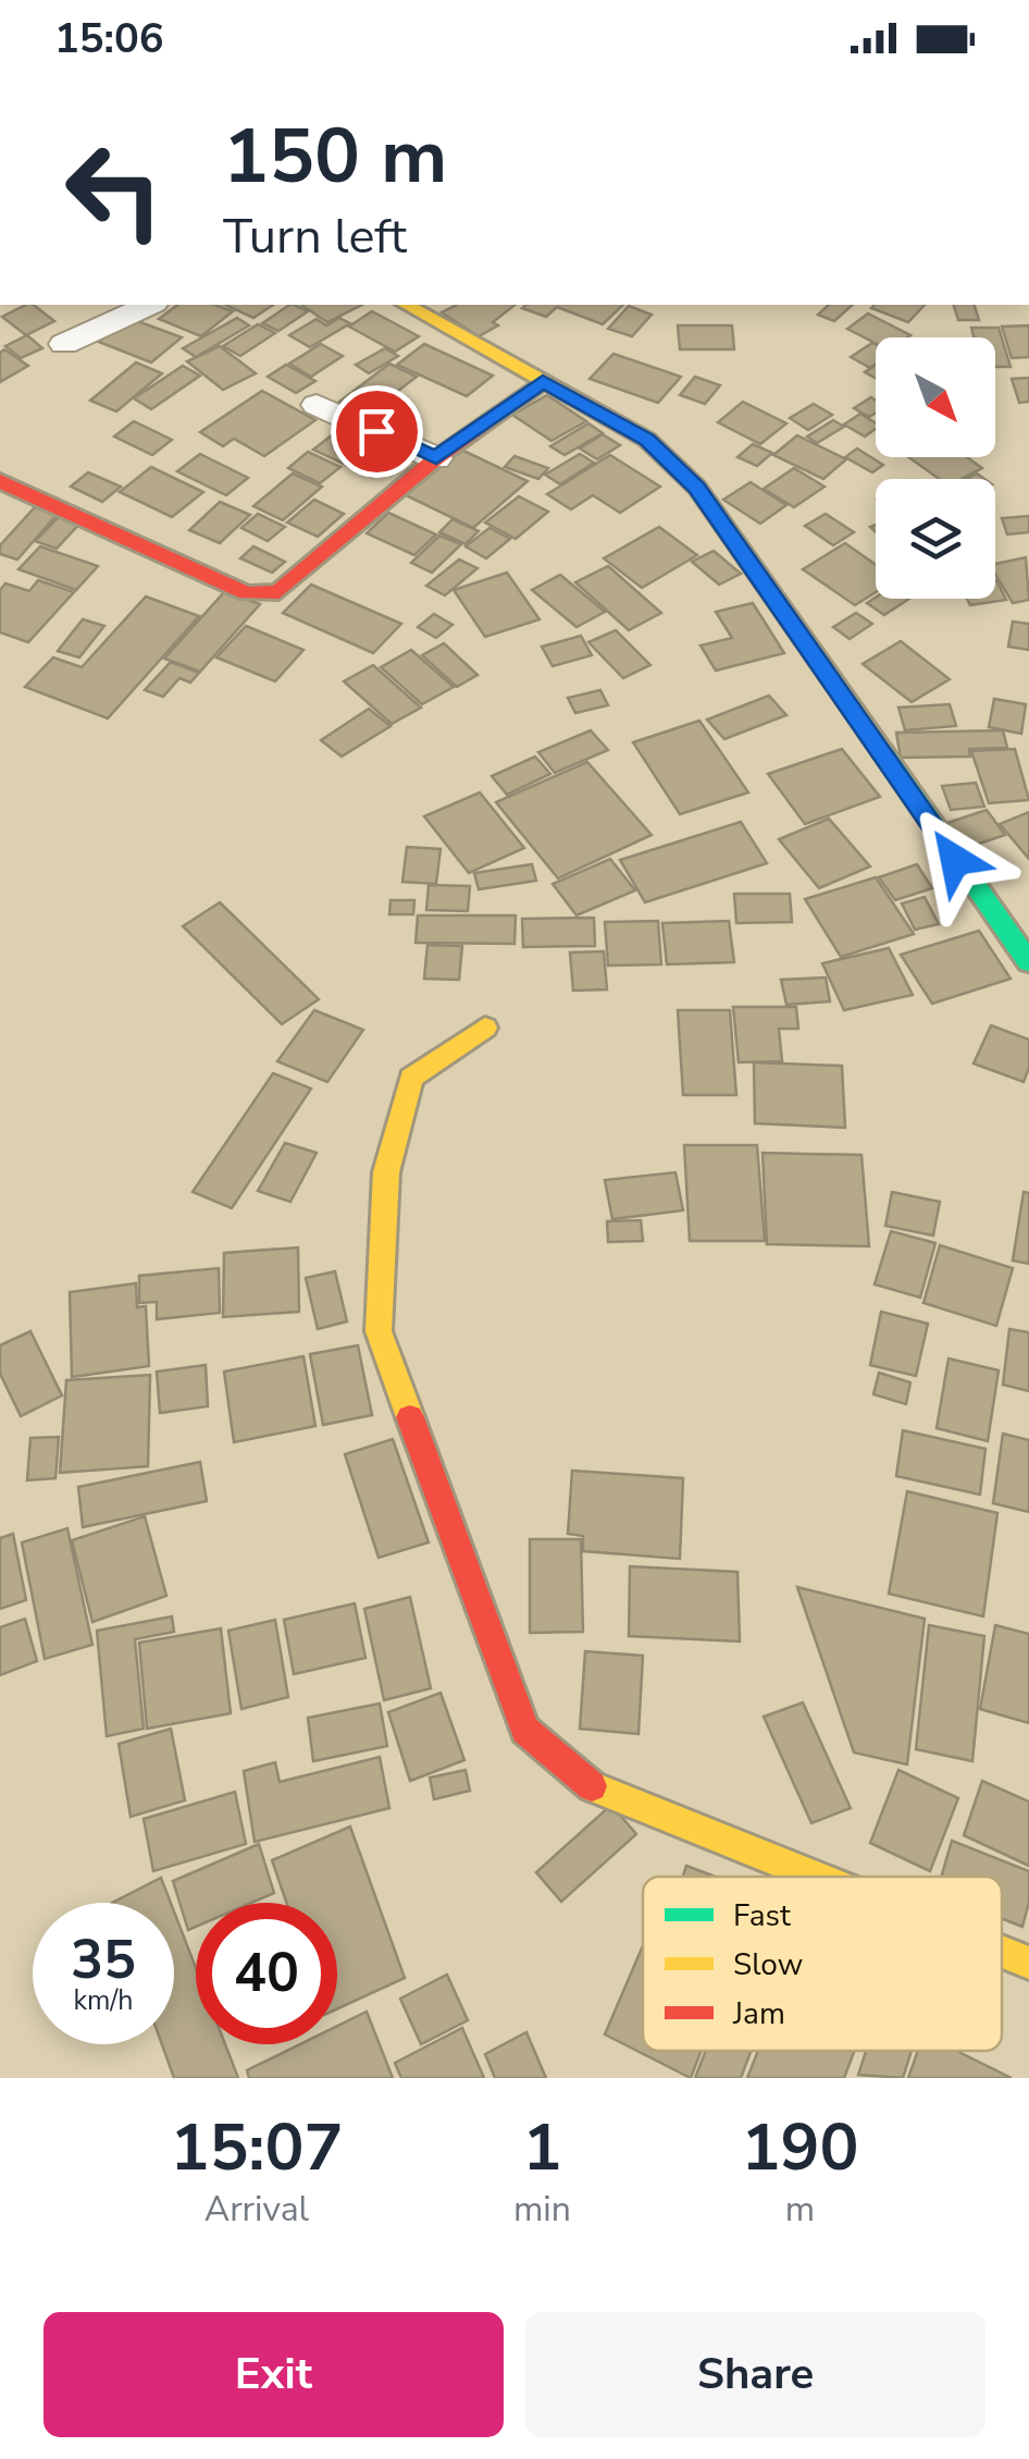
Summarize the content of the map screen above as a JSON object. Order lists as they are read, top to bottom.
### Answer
{
  "legend": ["Fast", "Slow", "Jam"],
  "north": "bottom right",
  "page": {
    "status": "15:06",
    "turn": ["150 m", "Turn left"],
    "speed": "35 km/h",
    "limit": "40",
    "eta": [
      "15:07",
      "Arrival",
      "1",
      "min",
      "190",
      "m"
    ],
    "buttons": ["Exit", "Share"]
  }
}
